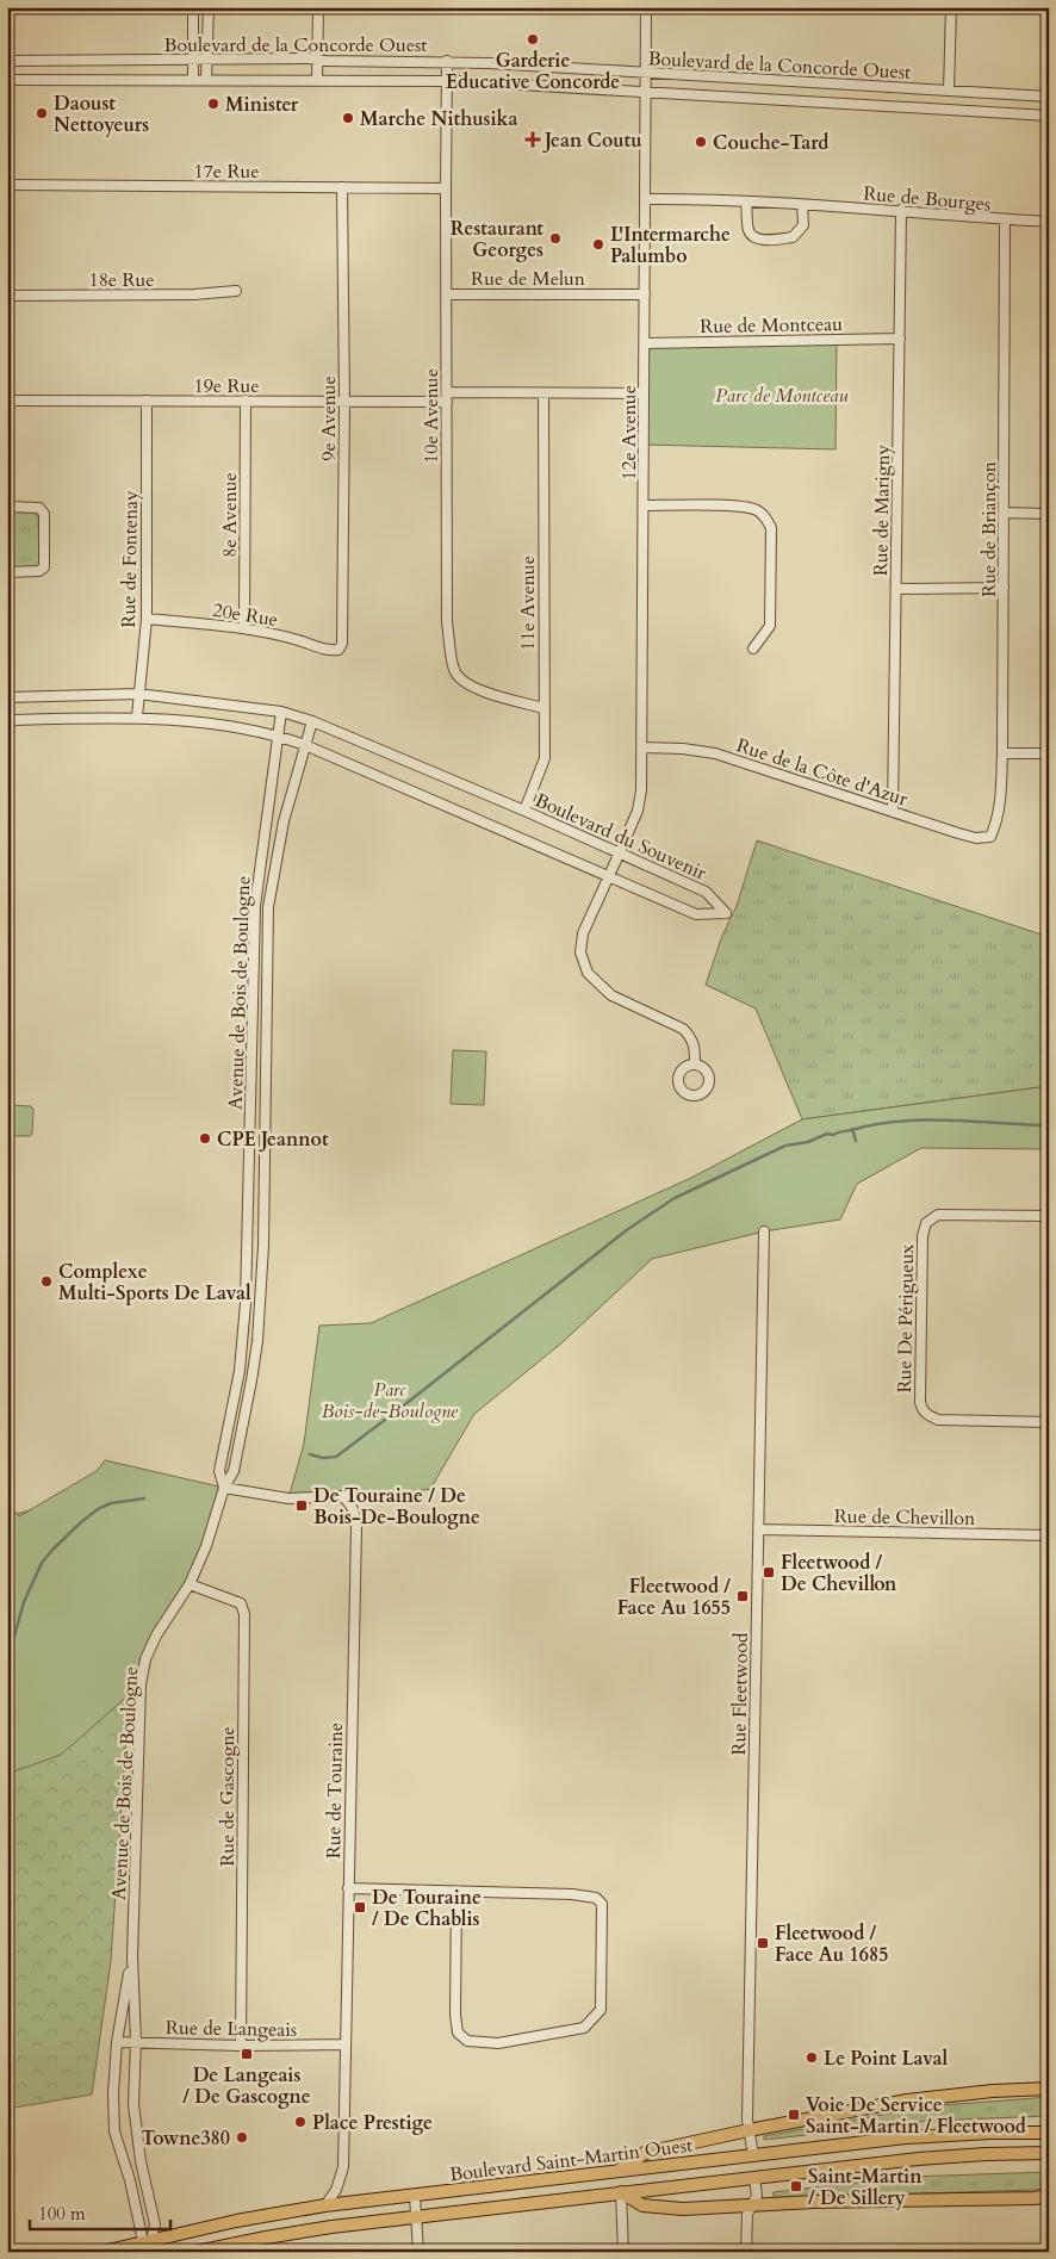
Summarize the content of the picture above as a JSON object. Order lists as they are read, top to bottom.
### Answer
{
  "streets": {
    "main road": ["Boulevard Saint-Martin Ouest"],
    "street": [
      "Boulevard de la Concorde Ouest",
      "17e Rue",
      "Rue de Bourges",
      "Rue de Melun",
      "18e Rue",
      "Rue de Montceau",
      "19e Rue",
      "10e Avenue",
      "9e Avenue",
      "12e Avenue",
      "Rue de Marigny",
      "8e Avenue",
      "Rue de Briançon",
      "Rue de Fontenay",
      "11e Avenue",
      "20e Rue",
      "Rue de la Côte d'Azur",
      "Boulevard du Souvenir",
      "Avenue de Bois de Boulogne",
      "Rue De Périgueux",
      "Rue de Chevillon",
      "Rue Fleetwood",
      "Rue de Touraine",
      "Rue de Gascogne",
      "Rue de Langeais"
    ]
  },
  "crossings": [
    ["Boulevard de la Concorde Ouest", "10e Avenue"],
    ["Boulevard de la Concorde Ouest", "12e Avenue"],
    ["17e Rue", "10e Avenue"],
    ["17e Rue", "9e Avenue"],
    ["Rue de Bourges", "12e Avenue"],
    ["Rue de Bourges", "Rue de Marigny"],
    ["Rue de Bourges", "Rue de Briançon"],
    ["Rue de Melun", "10e Avenue"],
    ["Rue de Melun", "12e Avenue"],
    ["Rue de Montceau", "12e Avenue"],
    ["Rue de Montceau", "Rue de Marigny"],
    ["19e Rue", "10e Avenue"],
    ["19e Rue", "9e Avenue"],
    ["19e Rue", "12e Avenue"],
    ["19e Rue", "8e Avenue"],
    ["19e Rue", "Rue de Fontenay"],
    ["19e Rue", "11e Avenue"],
    ["10e Avenue", "11e Avenue"],
    ["9e Avenue", "20e Rue"],
    ["12e Avenue", "Rue de la Côte d'Azur"],
    ["12e Avenue", "Boulevard du Souvenir"],
    ["Rue de Marigny", "Rue de la Côte d'Azur"],
    ["8e Avenue", "20e Rue"],
    ["Rue de Briançon", "Rue de la Côte d'Azur"],
    ["Rue de Fontenay", "20e Rue"],
    ["Rue de Fontenay", "Boulevard du Souvenir"],
    ["11e Avenue", "Boulevard du Souvenir"],
    ["Boulevard du Souvenir", "Avenue de Bois de Boulogne"],
    ["Avenue de Bois de Boulogne", "Rue de Touraine"],
    ["Avenue de Bois de Boulogne", "Rue de Gascogne"],
    ["Avenue de Bois de Boulogne", "Rue de Langeais"],
    ["Avenue de Bois de Boulogne", "Boulevard Saint-Martin Ouest"],
    ["Rue de Chevillon", "Rue Fleetwood"],
    ["Rue Fleetwood", "Boulevard Saint-Martin Ouest"],
    ["Rue de Touraine", "Rue de Langeais"],
    ["Rue de Touraine", "Boulevard Saint-Martin Ouest"],
    ["Rue de Gascogne", "Rue de Langeais"]
  ],
  "parks": ["Parc de Montceau", "Parc Bois-de-Boulogne"],
  "places": {
    "other": [
      "Garderie Educative Concorde",
      "Minister",
      "Daoust Nettoyeurs",
      "Marche Nithusika",
      "Couche-Tard",
      "Restaurant Georges",
      "L'Intermarche Palumbo",
      "CPE Jeannot",
      "Complexe Multi-Sports De Laval",
      "Le Point Laval",
      "Place Prestige",
      "Towne380"
    ],
    "health": ["Jean Coutu"],
    "transit": [
      "De Touraine / De Bois-De-Boulogne",
      "Fleetwood / De Chevillon",
      "Fleetwood / Face Au 1655",
      "De Touraine / De Chablis",
      "Fleetwood / Face Au 1685",
      "De Langeais / De Gascogne",
      "Voie De Service Saint-Martin / Fleetwood",
      "Saint-Martin / De Sillery"
    ]
  },
  "scale_bar": "100 m"
}
